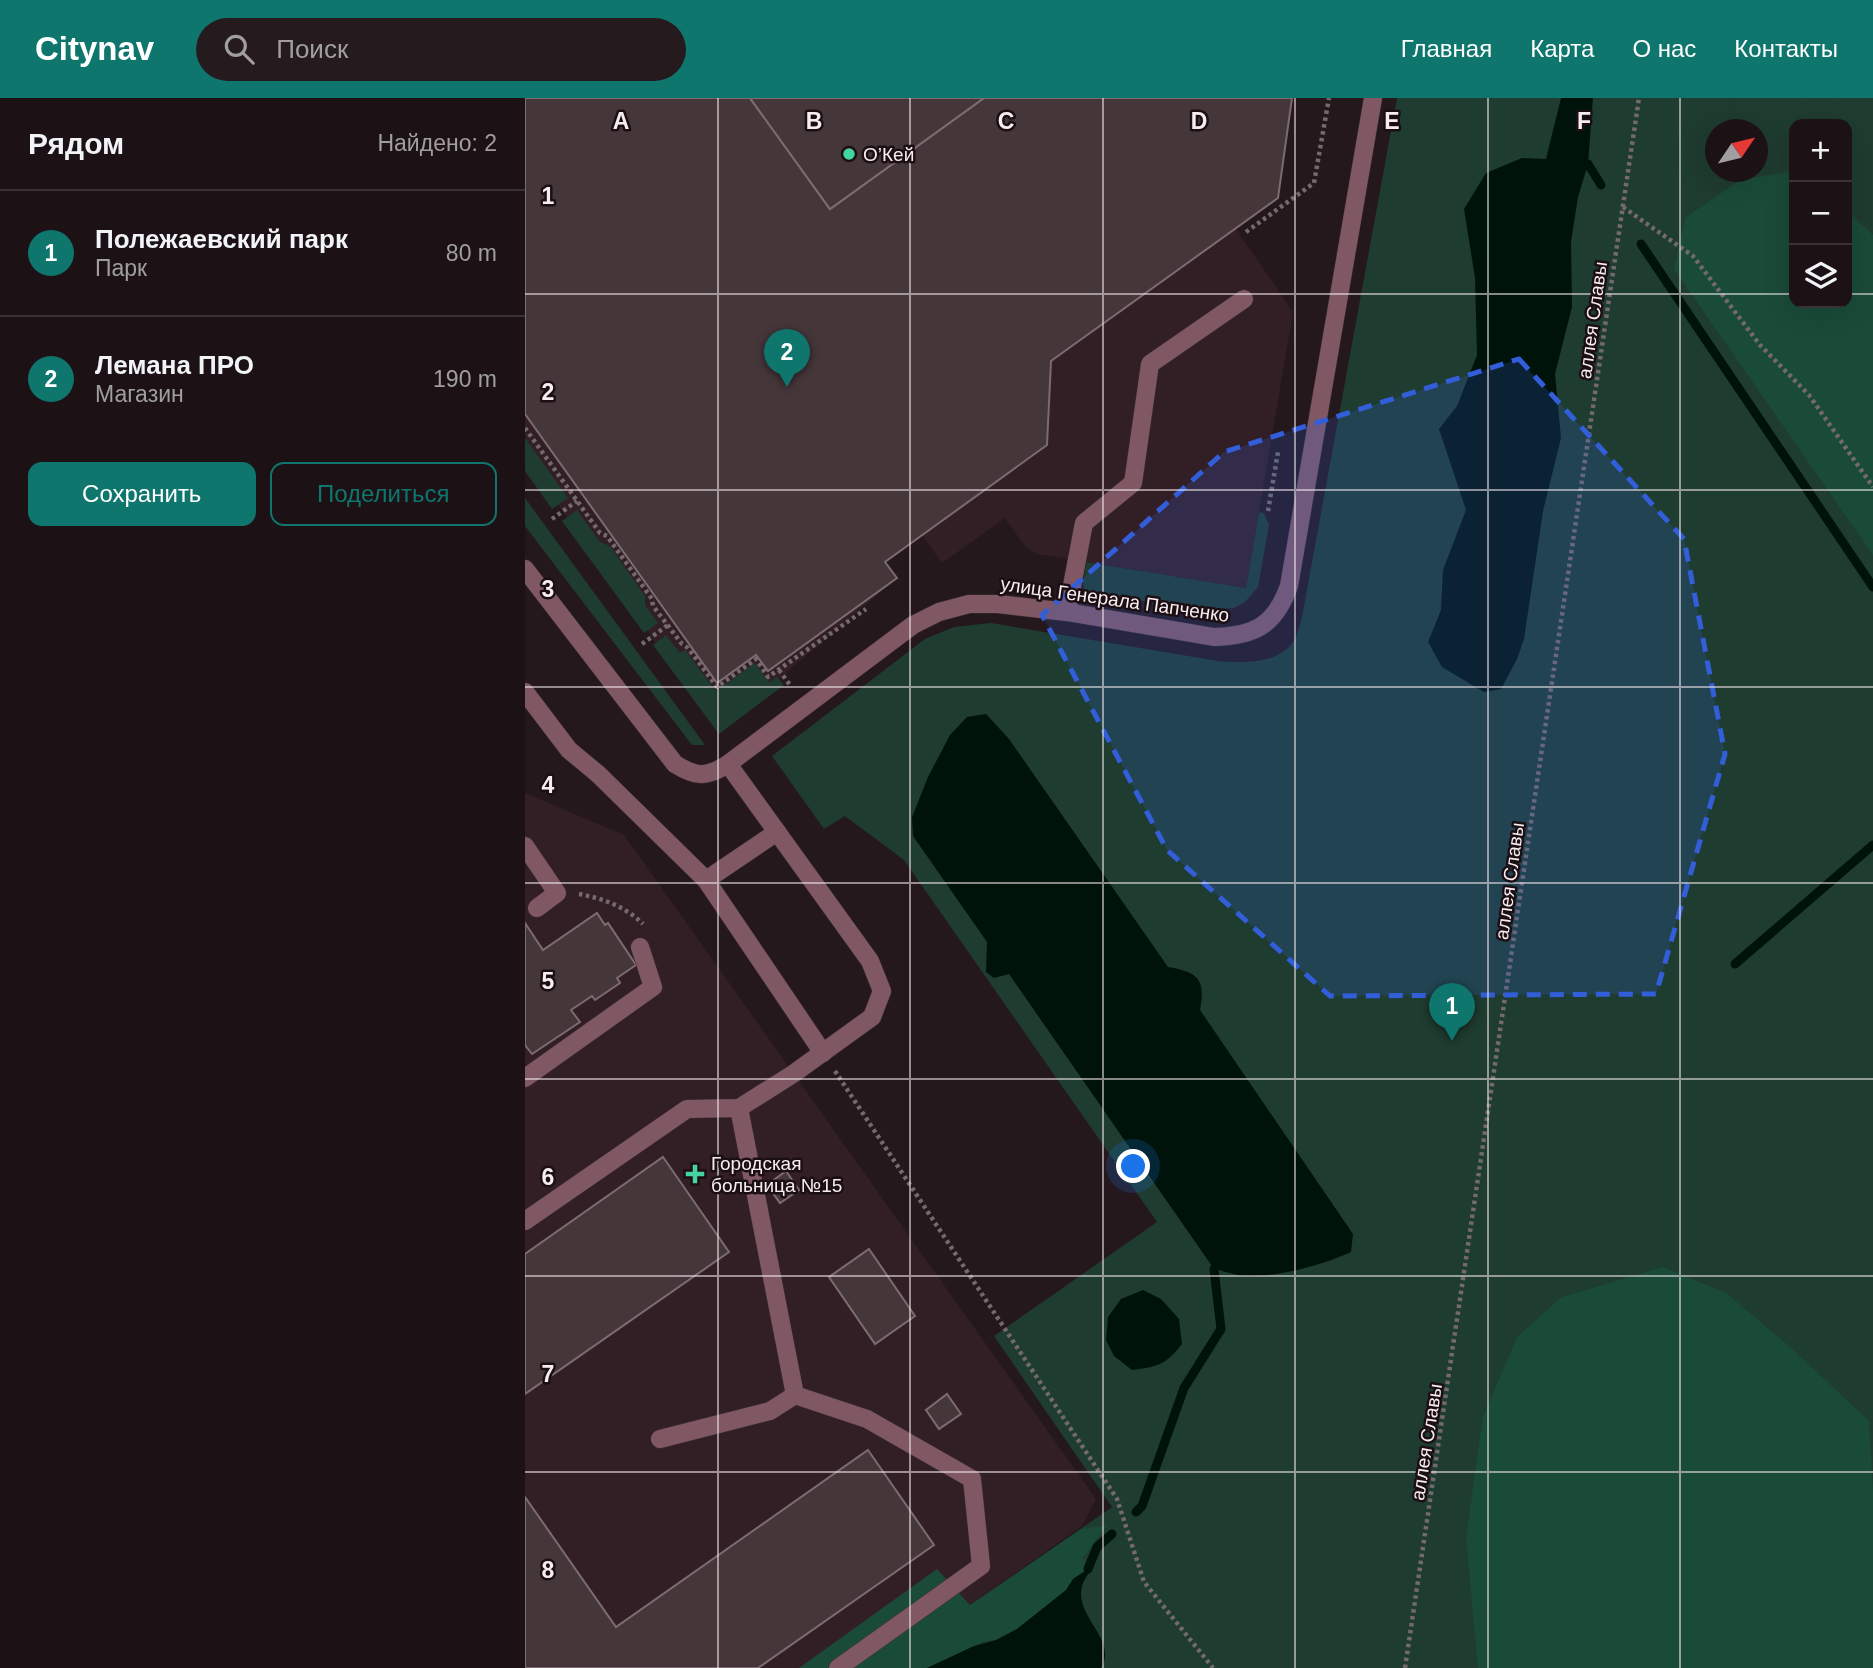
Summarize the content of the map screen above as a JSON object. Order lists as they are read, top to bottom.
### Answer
{
  "streets": {
    "street": ["улица Генерала Папченко"],
    "path": ["аллея Славы"]
  },
  "places": {
    "other": ["О’Кей"],
    "health": ["Городская больница №15"]
  },
  "north": "top right",
  "page": {
    "header": "Citynav",
    "search": "Поиск",
    "nav": [
      "Главная",
      "Карта",
      "О нас",
      "Контакты"
    ],
    "heading": ["Рядом", "Найдено: 2"],
    "map_buttons": ["+", "−"],
    "list": [
      {
        "mark": "1",
        "name": "Полежаевский парк",
        "note": "Парк",
        "value": "80 m"
      },
      {
        "mark": "2",
        "name": "Лемана ПРО",
        "note": "Магазин",
        "value": "190 m"
      }
    ],
    "pins": ["2", "1"],
    "buttons": ["Сохранить", "Поделиться"]
  },
  "grid": {
    "columns": [
      "A",
      "B",
      "C",
      "D",
      "E",
      "F"
    ],
    "rows": [
      "1",
      "2",
      "3",
      "4",
      "5",
      "6",
      "7",
      "8"
    ]
  }
}
